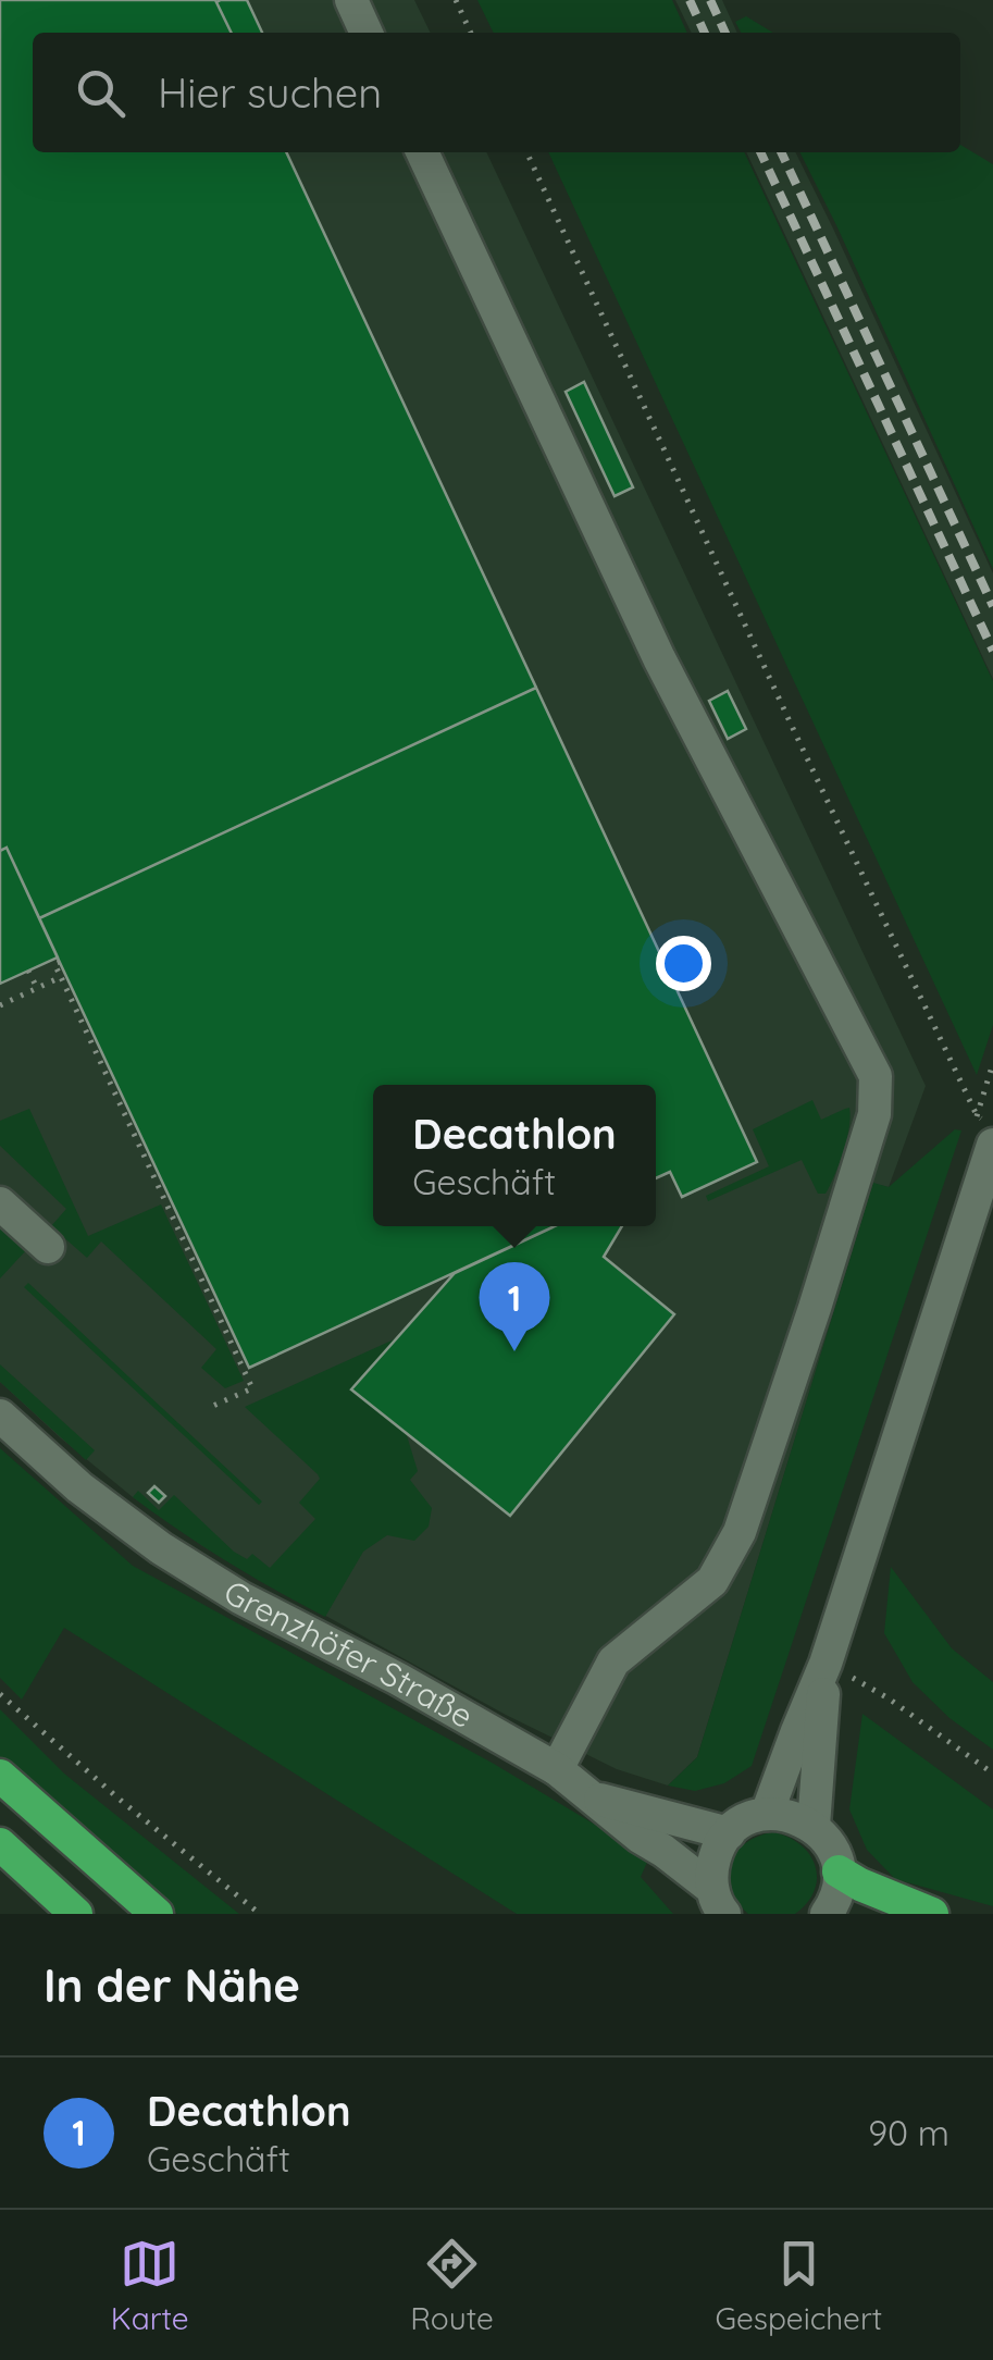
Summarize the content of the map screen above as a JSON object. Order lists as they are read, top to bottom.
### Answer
{
  "streets": {
    "street": ["Grenzhöfer Straße"]
  },
  "page": {
    "search": "Hier suchen",
    "popup": ["Decathlon", "Geschäft"],
    "pins": "1",
    "heading": "In der Nähe",
    "list": [
      {
        "mark": "1",
        "name": "Decathlon",
        "note": "Geschäft",
        "value": "90 m"
      }
    ],
    "nav": ["Karte", "Route", "Gespeichert"]
  }
}
